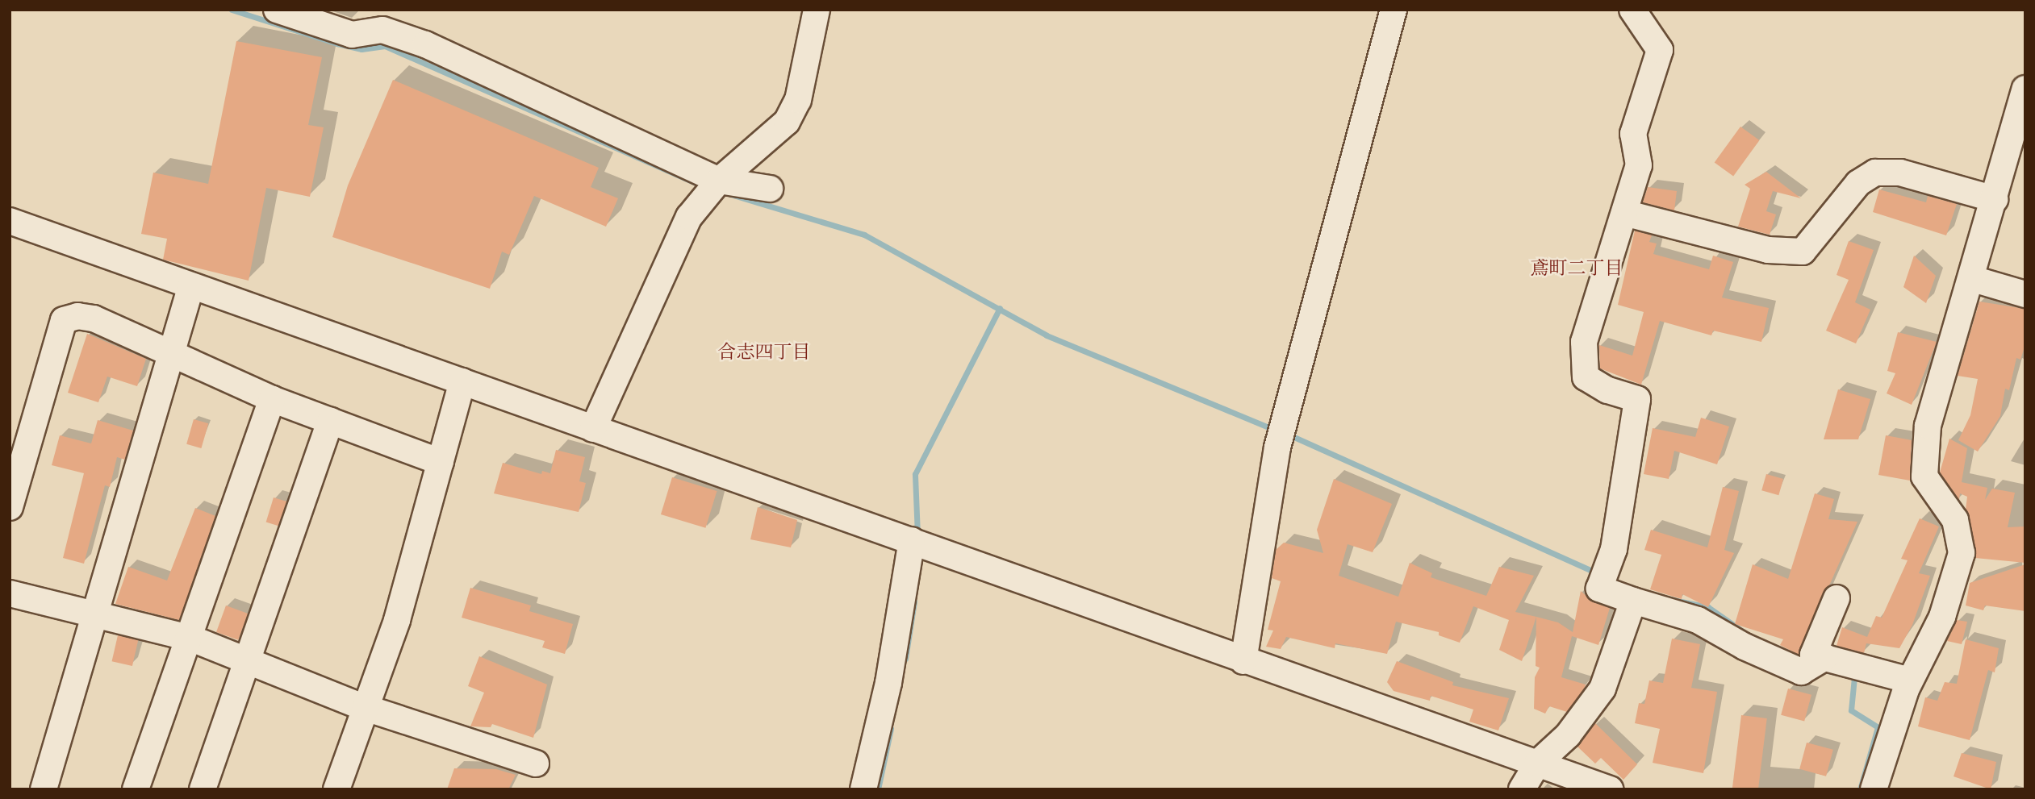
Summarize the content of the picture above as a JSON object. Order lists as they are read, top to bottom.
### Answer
{
  "districts": ["鳶町二丁目", "合志四丁目"]
}
